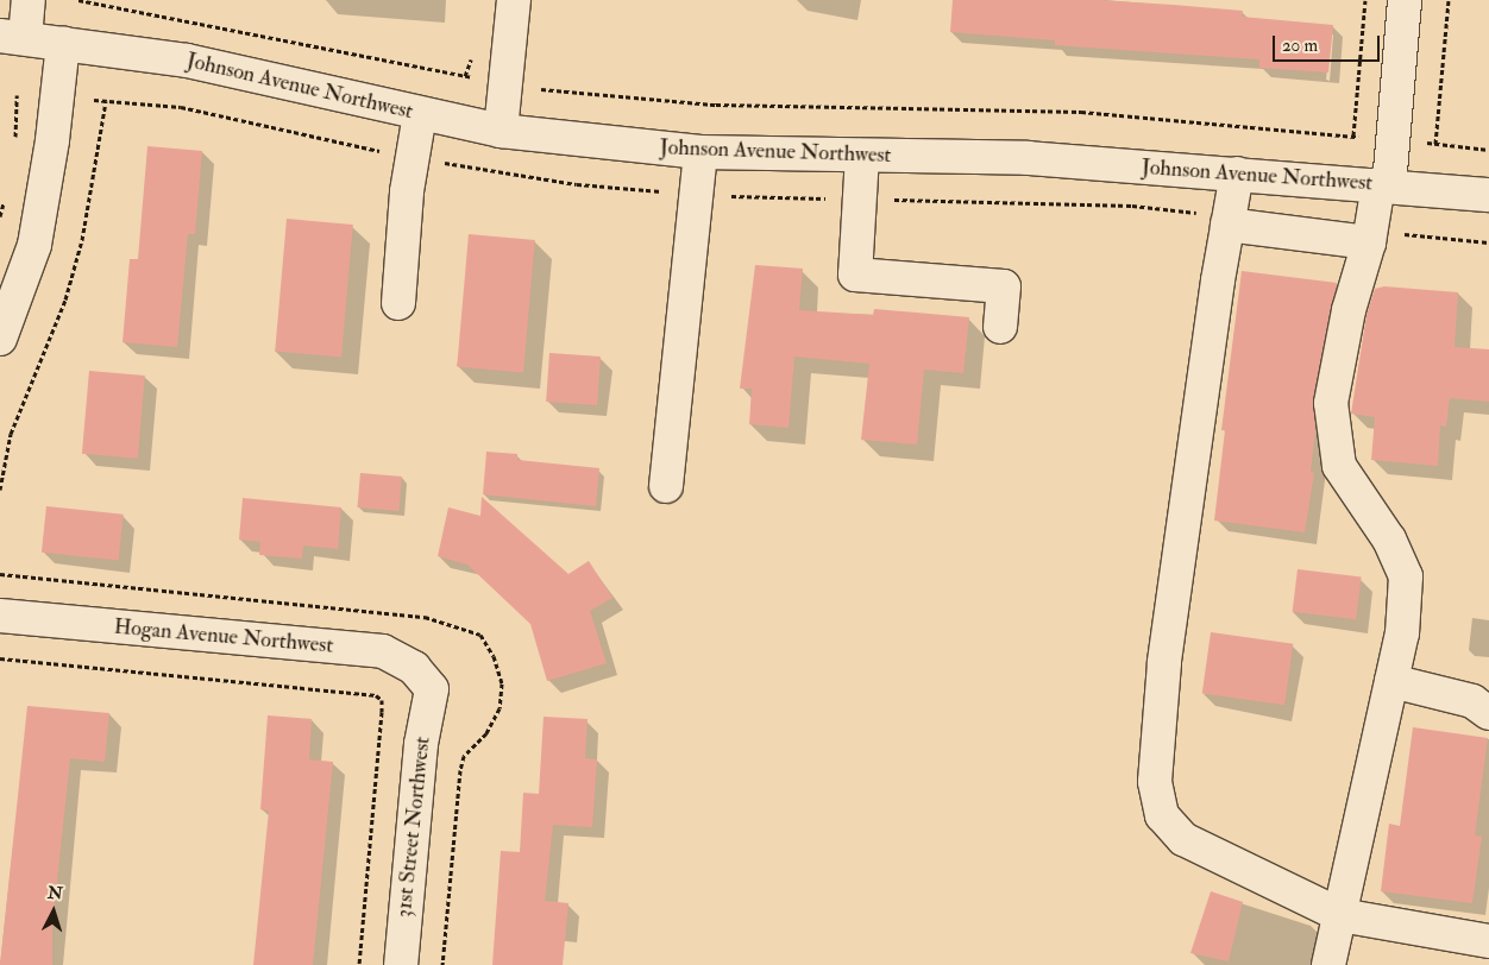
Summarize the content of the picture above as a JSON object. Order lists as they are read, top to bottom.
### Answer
{
  "streets": {
    "street": ["Johnson Avenue Northwest", "Hogan Avenue Northwest", "31st Street Northwest"]
  },
  "crossings": [
    ["Hogan Avenue Northwest", "31st Street Northwest"]
  ],
  "scale_bar": "20 m",
  "north": "top"
}
